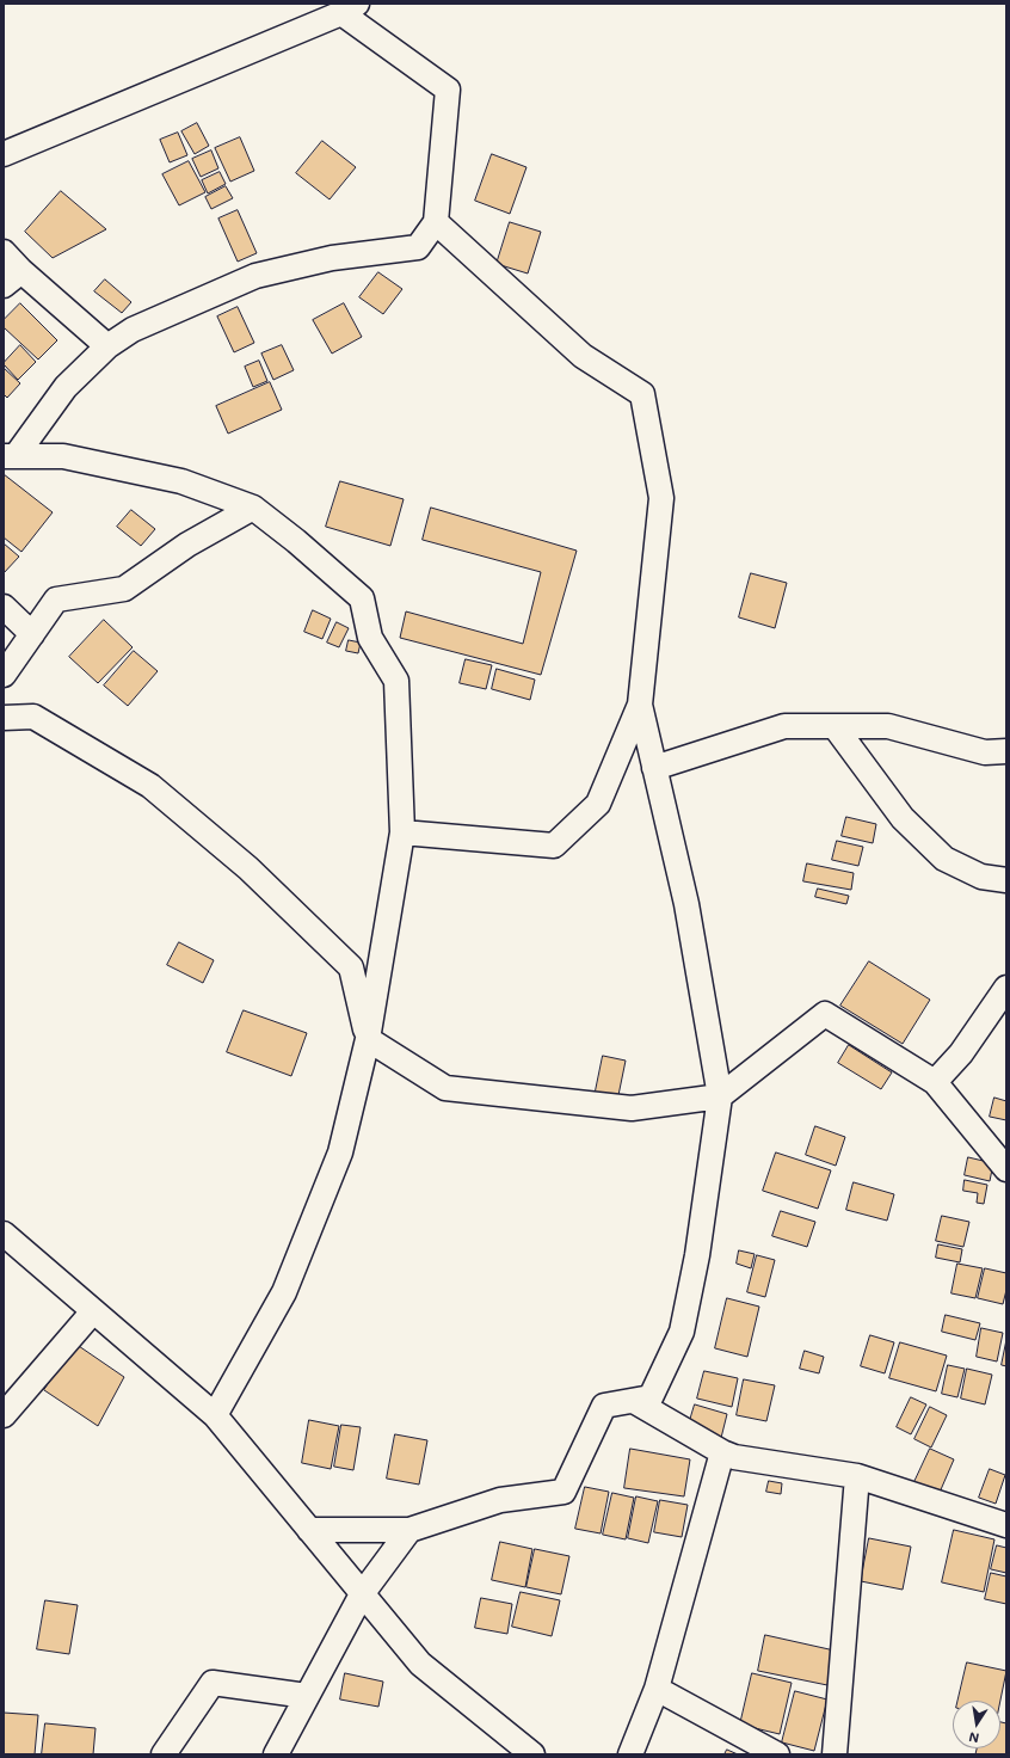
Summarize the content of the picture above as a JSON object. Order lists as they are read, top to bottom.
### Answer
{
  "north": "bottom"
}
